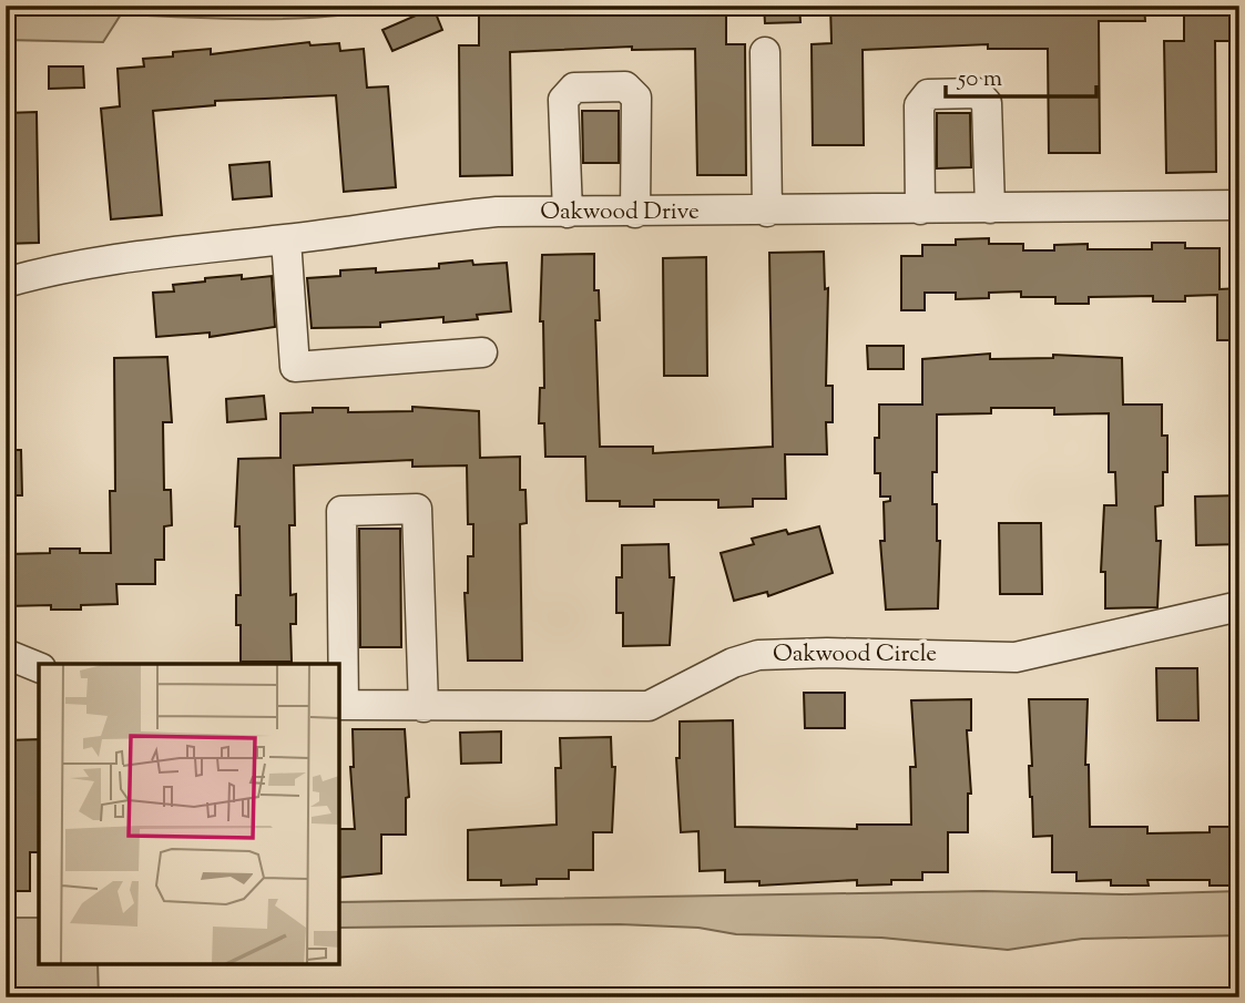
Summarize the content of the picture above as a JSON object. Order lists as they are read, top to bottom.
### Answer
{
  "streets": {
    "street": ["Oakwood Drive", "Oakwood Circle"]
  },
  "scale_bar": "50 m"
}
